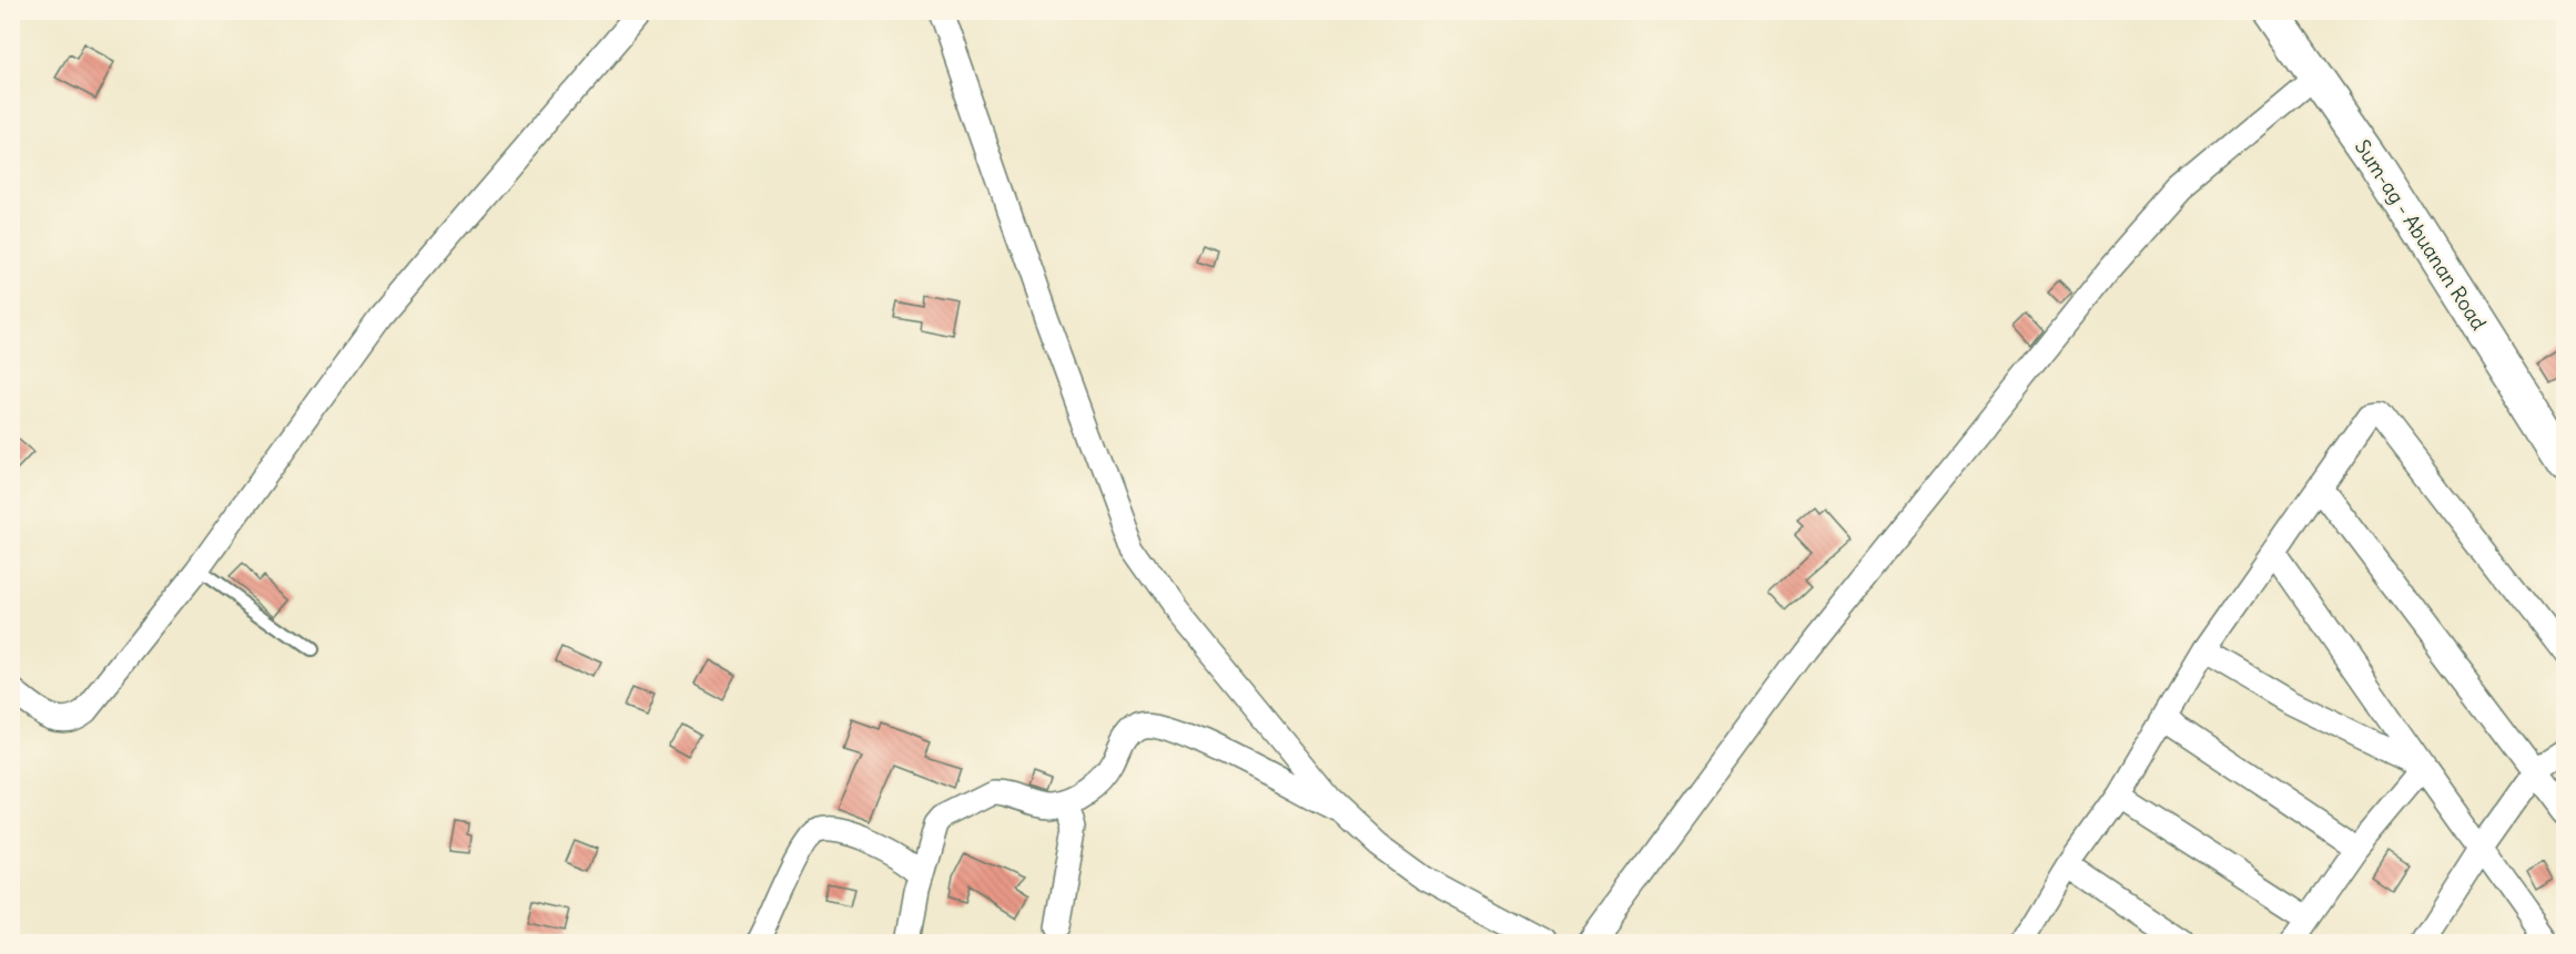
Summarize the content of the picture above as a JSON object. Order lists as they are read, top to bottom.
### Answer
{
  "streets": {
    "main road": ["Sum-ag - Abuanan Road"]
  }
}
